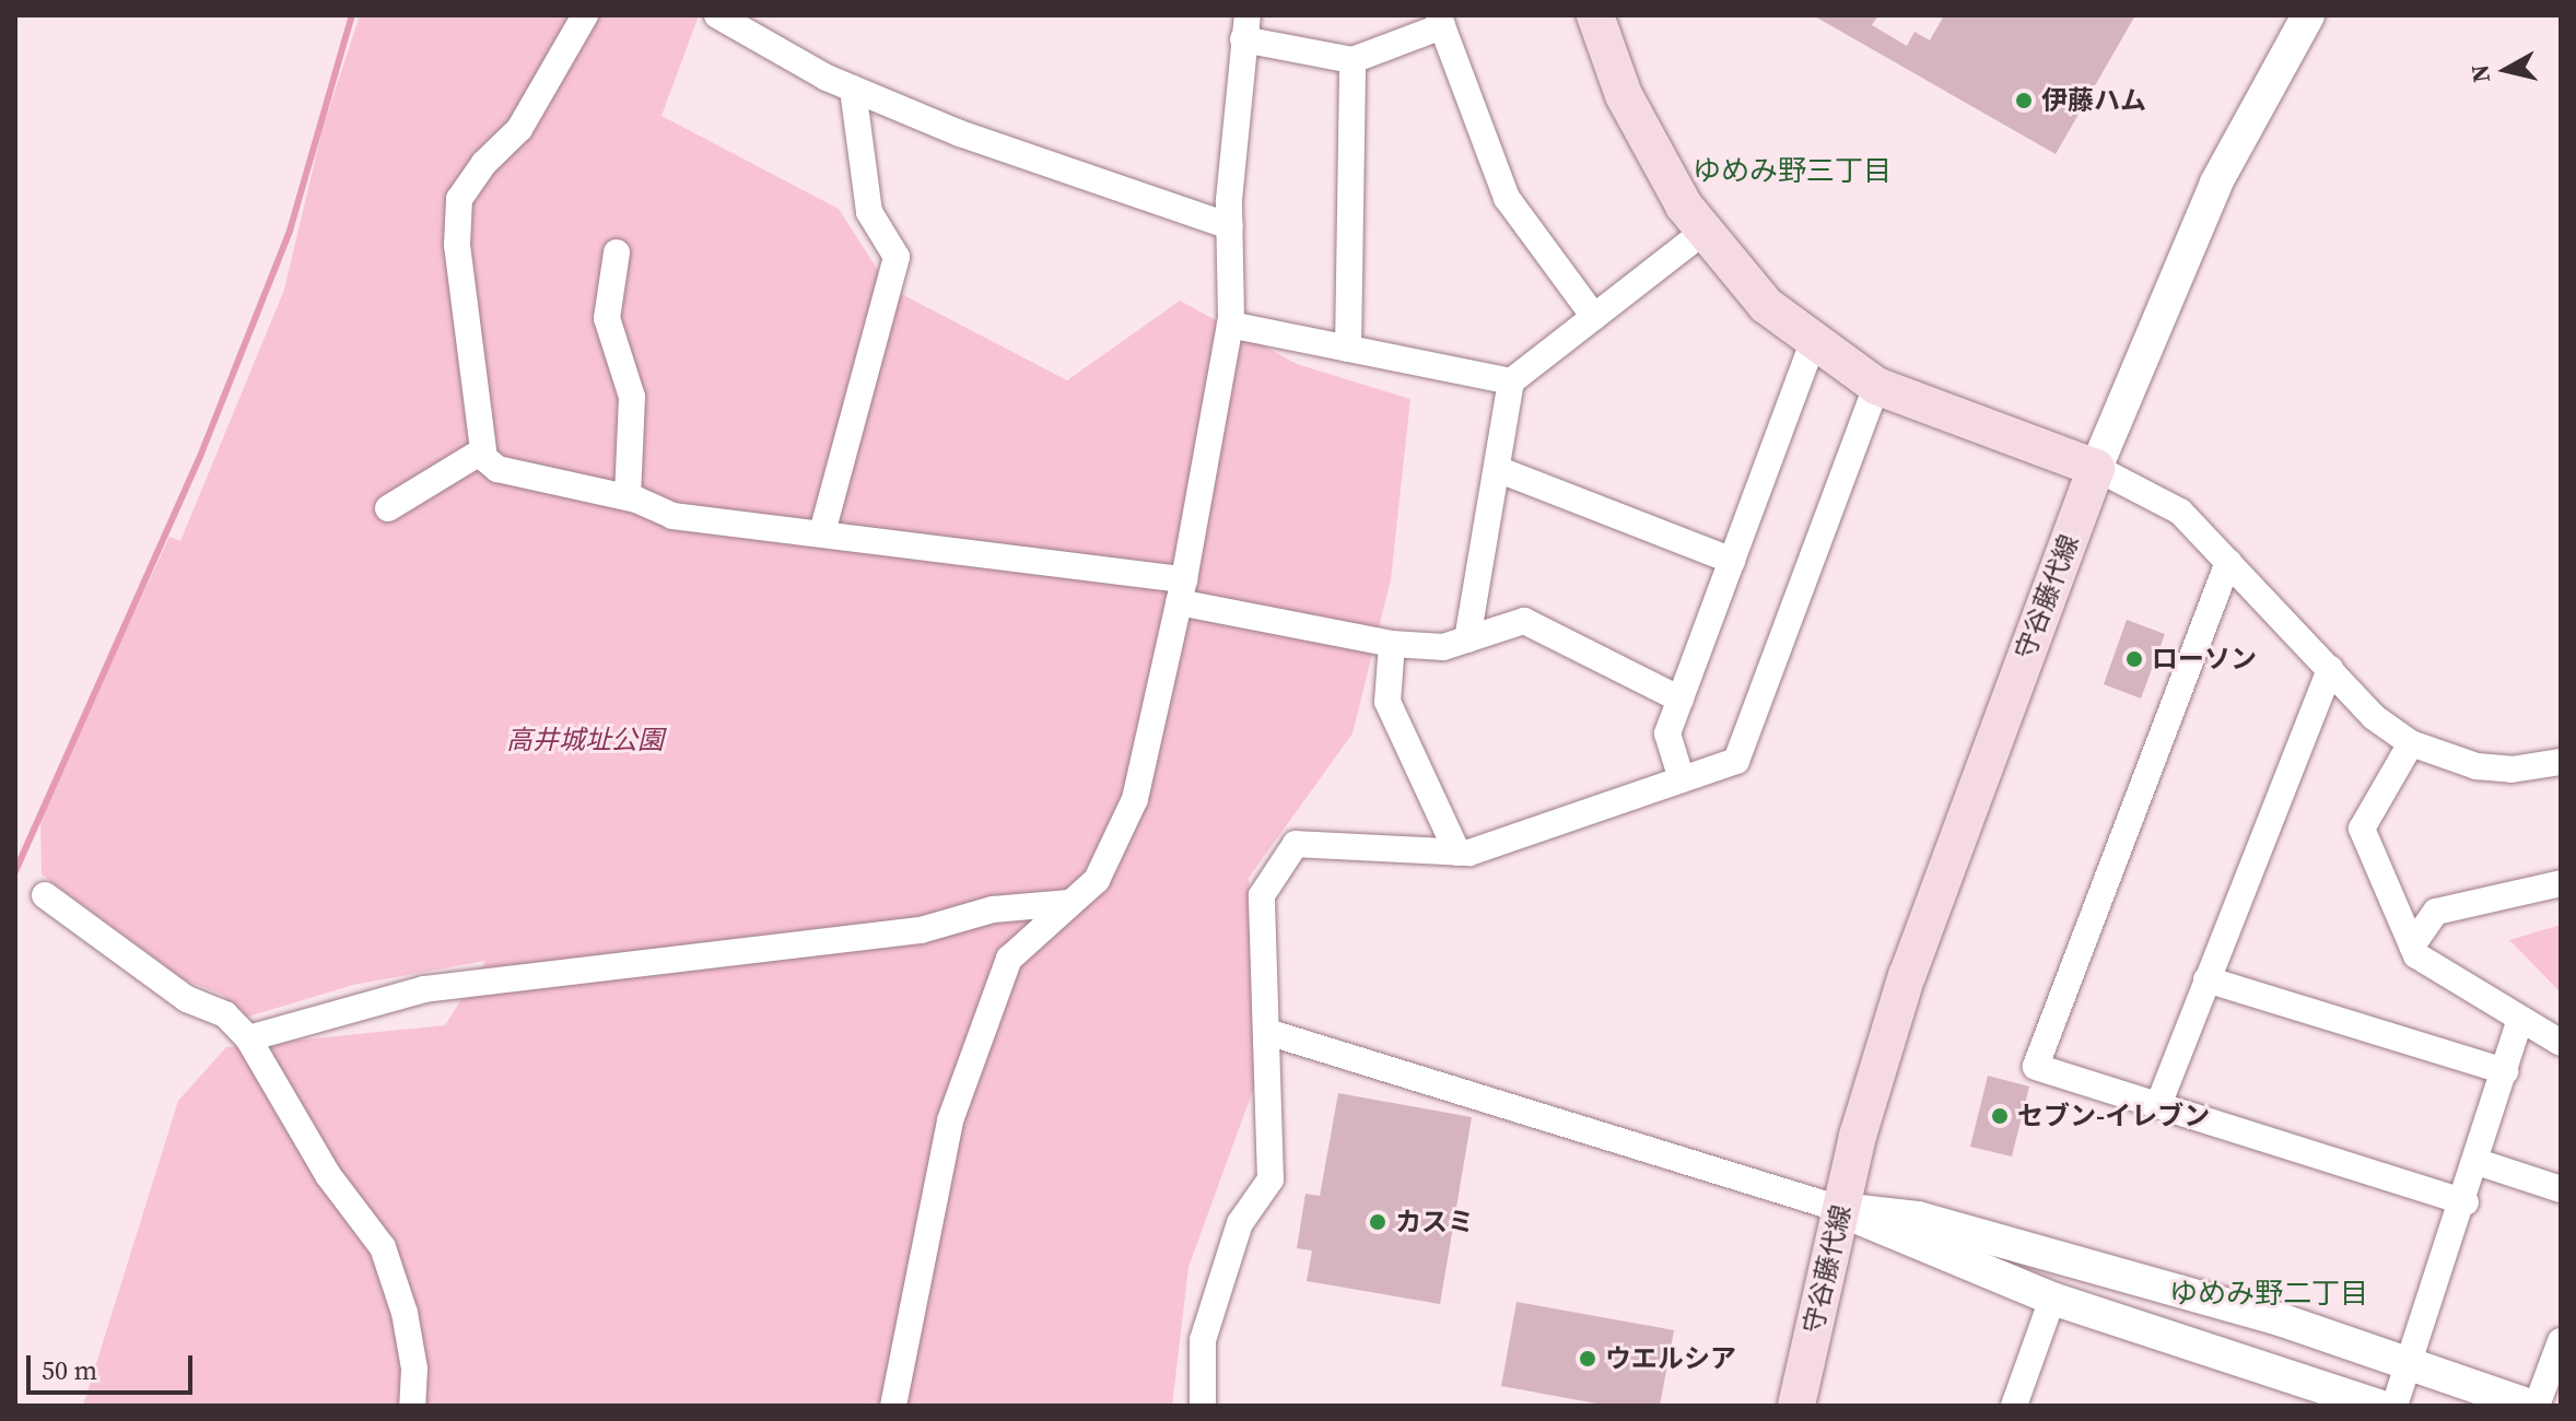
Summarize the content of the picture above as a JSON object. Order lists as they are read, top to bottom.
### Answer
{
  "streets": {
    "main road": ["守谷藤代線"]
  },
  "districts": ["ゆめみ野三丁目", "ゆめみ野二丁目"],
  "parks": ["高井城址公園"],
  "places": [
    "伊藤ハム",
    "ローソン",
    "セブン-イレブン",
    "カスミ",
    "ウエルシア"
  ],
  "scale_bar": "50 m",
  "north": "left"
}
